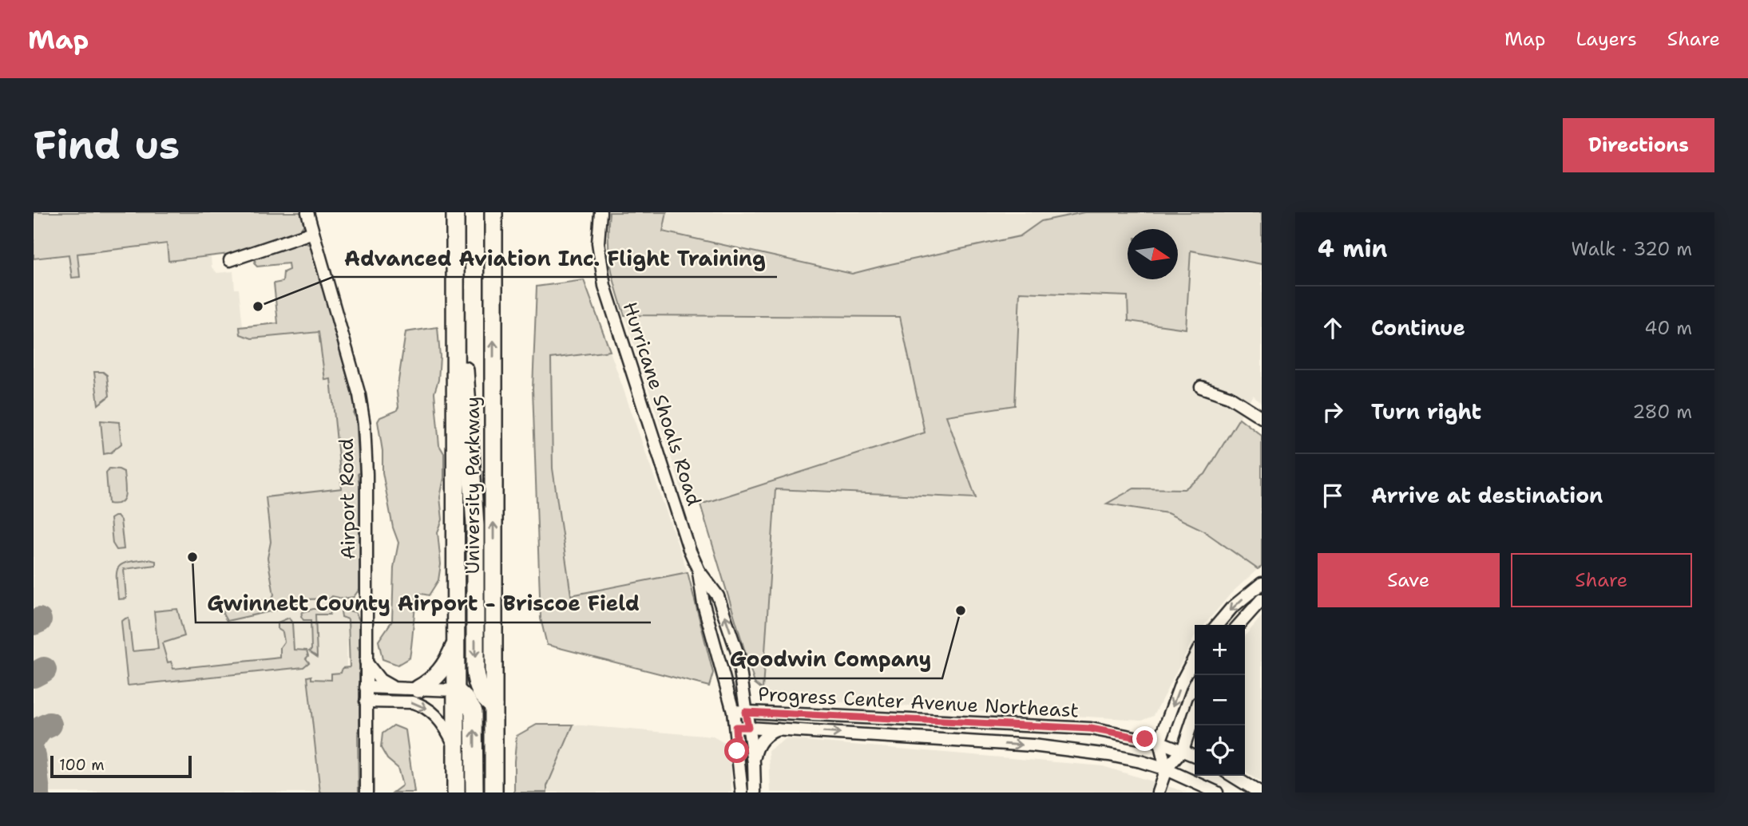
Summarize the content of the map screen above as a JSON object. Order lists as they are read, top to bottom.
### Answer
{
  "streets": {
    "highway": ["University Parkway"],
    "street": ["Hurricane Shoals Road", "Airport Road", "Progress Center Avenue Northeast"]
  },
  "crossings": [
    ["Hurricane Shoals Road", "Progress Center Avenue Northeast"]
  ],
  "places": ["Advanced Aviation Inc. Flight Training", "Gwinnett County Airport - Briscoe Field", "Goodwin Company"],
  "scale_bar": "100 m",
  "north": "right",
  "page": {
    "header": "Map",
    "nav": ["Map", "Layers", "Share"],
    "buttons": [
      "Directions",
      ["Save", "Share"]
    ],
    "title": "Find us",
    "heading": ["4 min", "Walk · 320 m"],
    "list": [
      ["Continue", "40 m"],
      ["Turn right", "280 m"],
      "Arrive at destination"
    ],
    "map_buttons": ["+", "−"],
    "scale": "100 m"
  }
}
